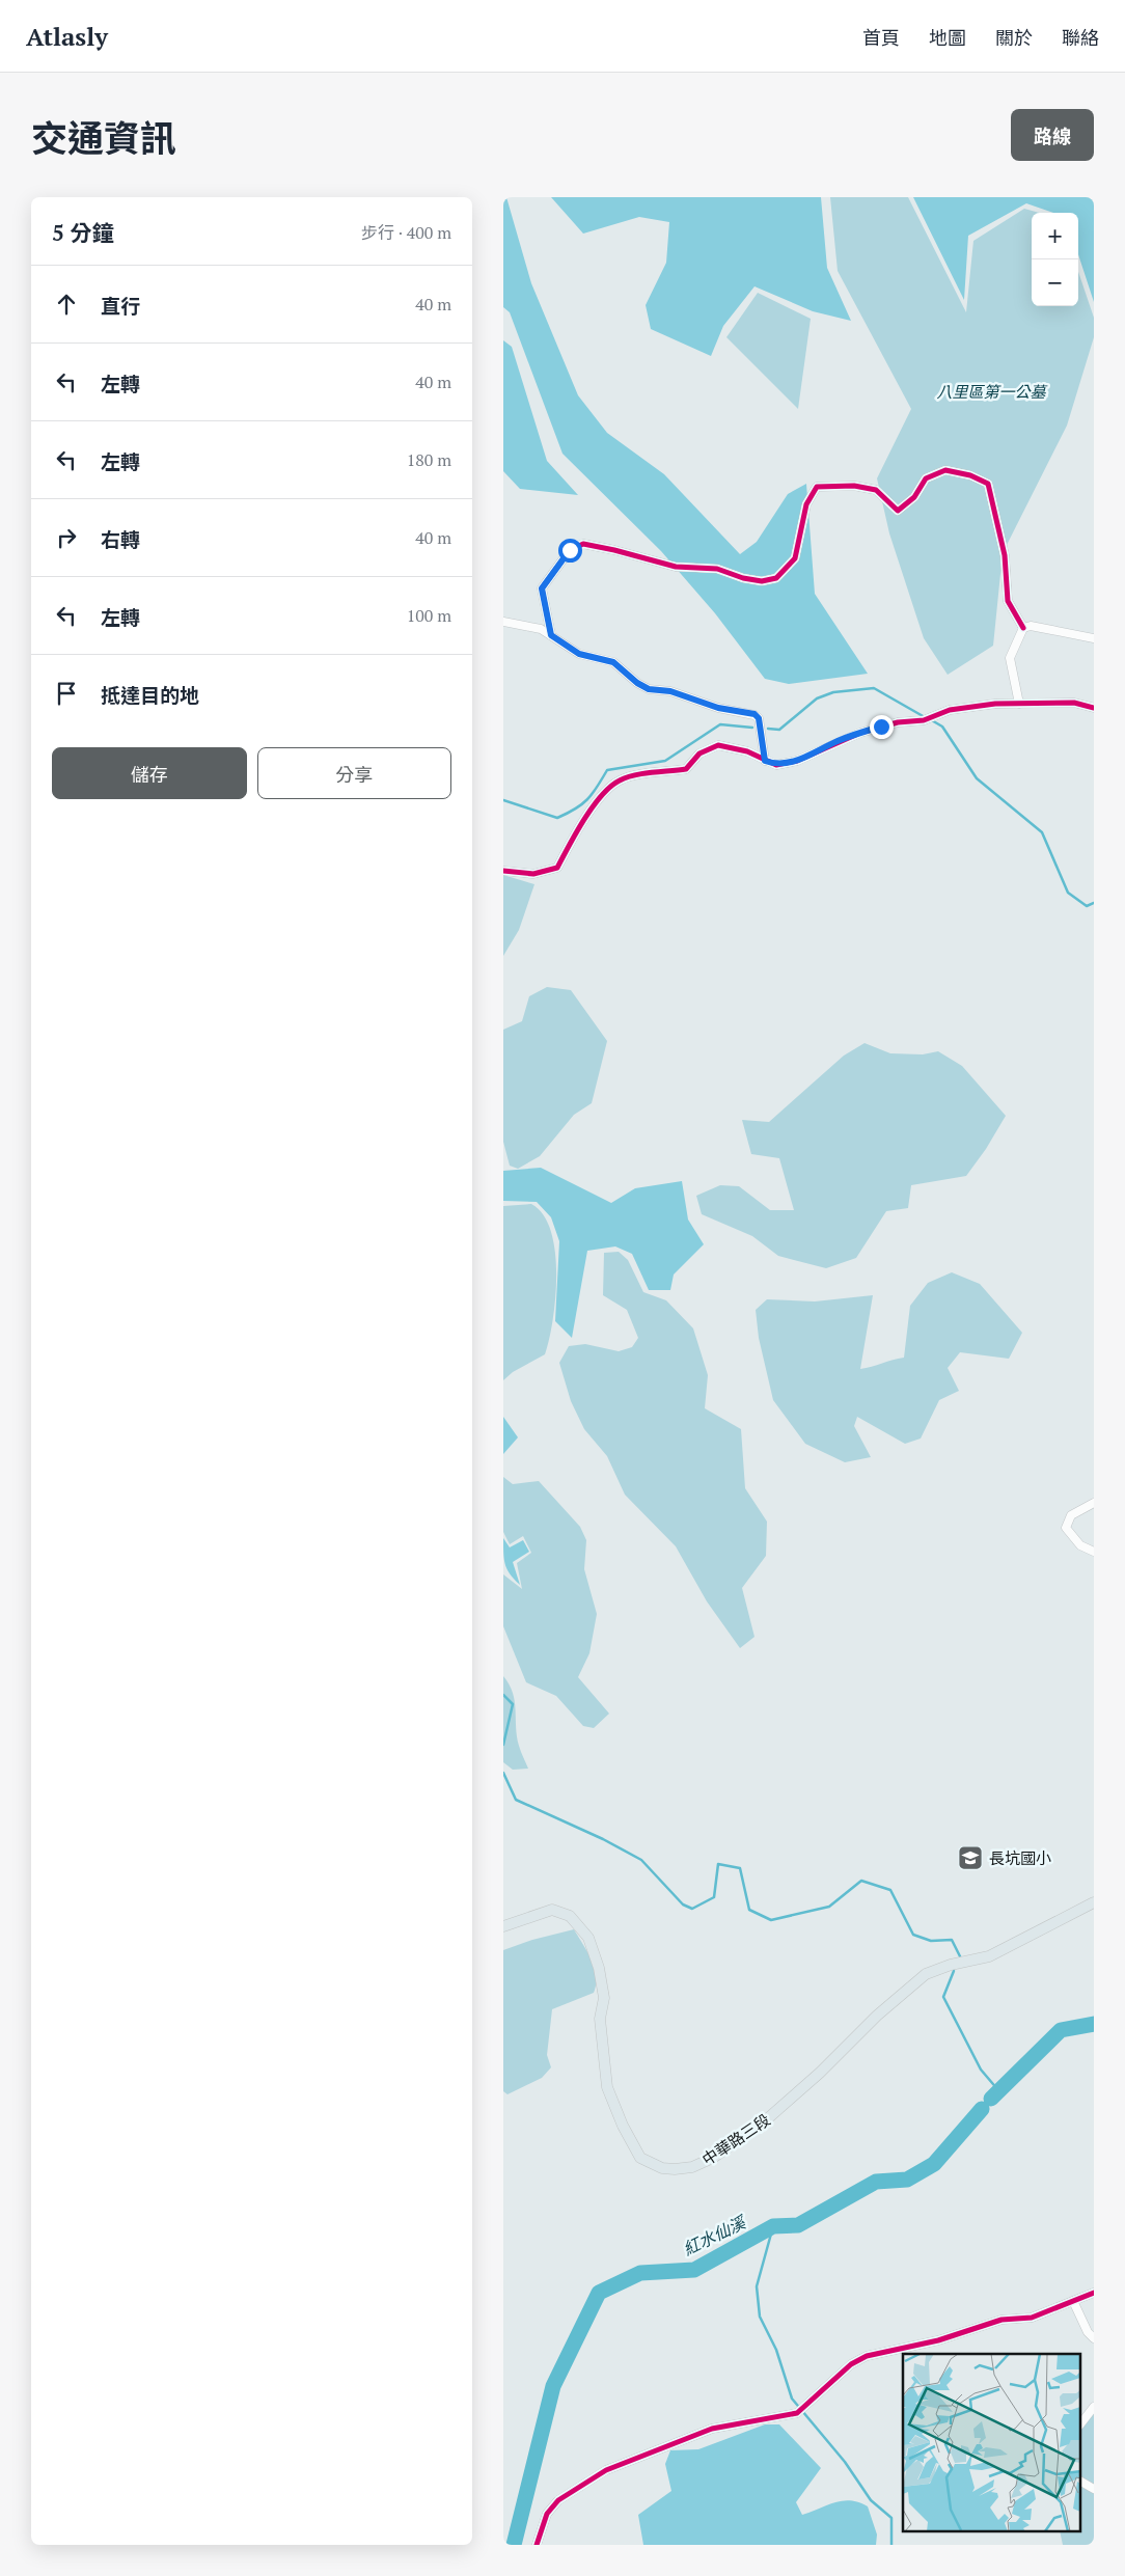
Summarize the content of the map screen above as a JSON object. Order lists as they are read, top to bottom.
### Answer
{
  "streets": {
    "main road": ["中華路三段"]
  },
  "water": ["紅水仙溪"],
  "parks": ["八里區第一公墓"],
  "places": {
    "school or university": ["長坑國小"]
  },
  "page": {
    "header": "Atlasly",
    "nav": [
      "首頁",
      "地圖",
      "關於",
      "聯絡"
    ],
    "title": "交通資訊",
    "buttons": [
      "路線",
      ["儲存", "分享"]
    ],
    "heading": ["5 分鐘", "步行 · 400 m"],
    "map_buttons": ["+", "−"],
    "list": [
      ["直行", "40 m"],
      ["左轉", "40 m"],
      ["左轉", "180 m"],
      ["右轉", "40 m"],
      ["左轉", "100 m"],
      "抵達目的地"
    ]
  }
}
